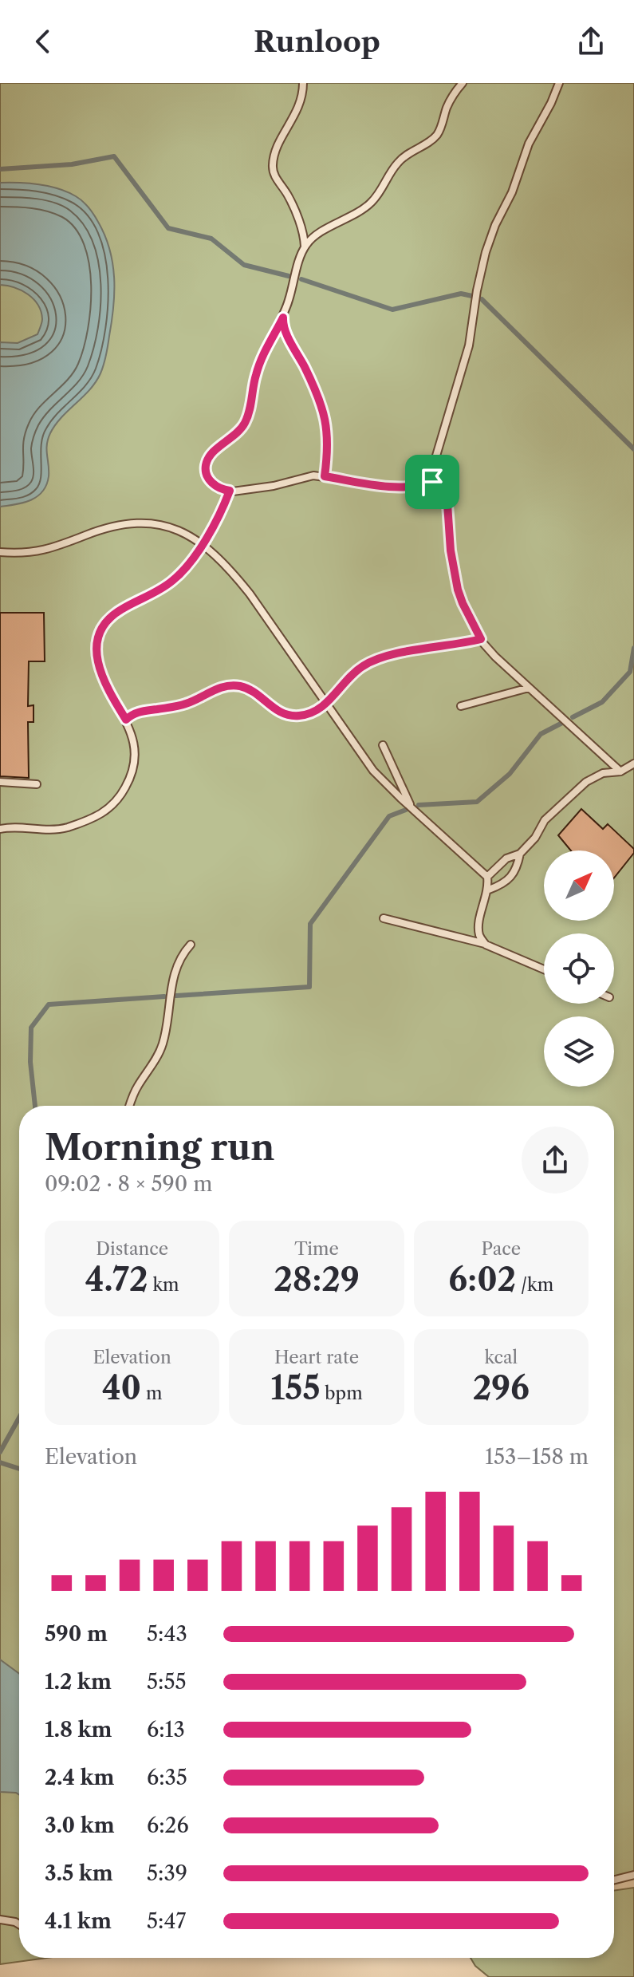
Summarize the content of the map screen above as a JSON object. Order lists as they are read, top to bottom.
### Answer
{
  "north": "top right",
  "page": {
    "header": "Runloop",
    "heading": ["Morning run", "09:02 · 8 × 590 m"],
    "stats": [
      ["Distance", "4.72 km"],
      ["Time", "28:29"],
      ["Pace", "6:02 /km"],
      ["Elevation", "40 m"],
      ["Heart rate", "155 bpm"],
      ["kcal", "296"]
    ],
    "chart": ["Elevation", "153–158 m"],
    "list": [
      {
        "name": "590 m",
        "note": "5:43"
      },
      {
        "name": "1.2 km",
        "note": "5:55"
      },
      {
        "name": "1.8 km",
        "note": "6:13"
      },
      {
        "name": "2.4 km",
        "note": "6:35"
      },
      {
        "name": "3.0 km",
        "note": "6:26"
      },
      {
        "name": "3.5 km",
        "note": "5:39"
      },
      {
        "name": "4.1 km",
        "note": "5:47"
      }
    ]
  }
}
